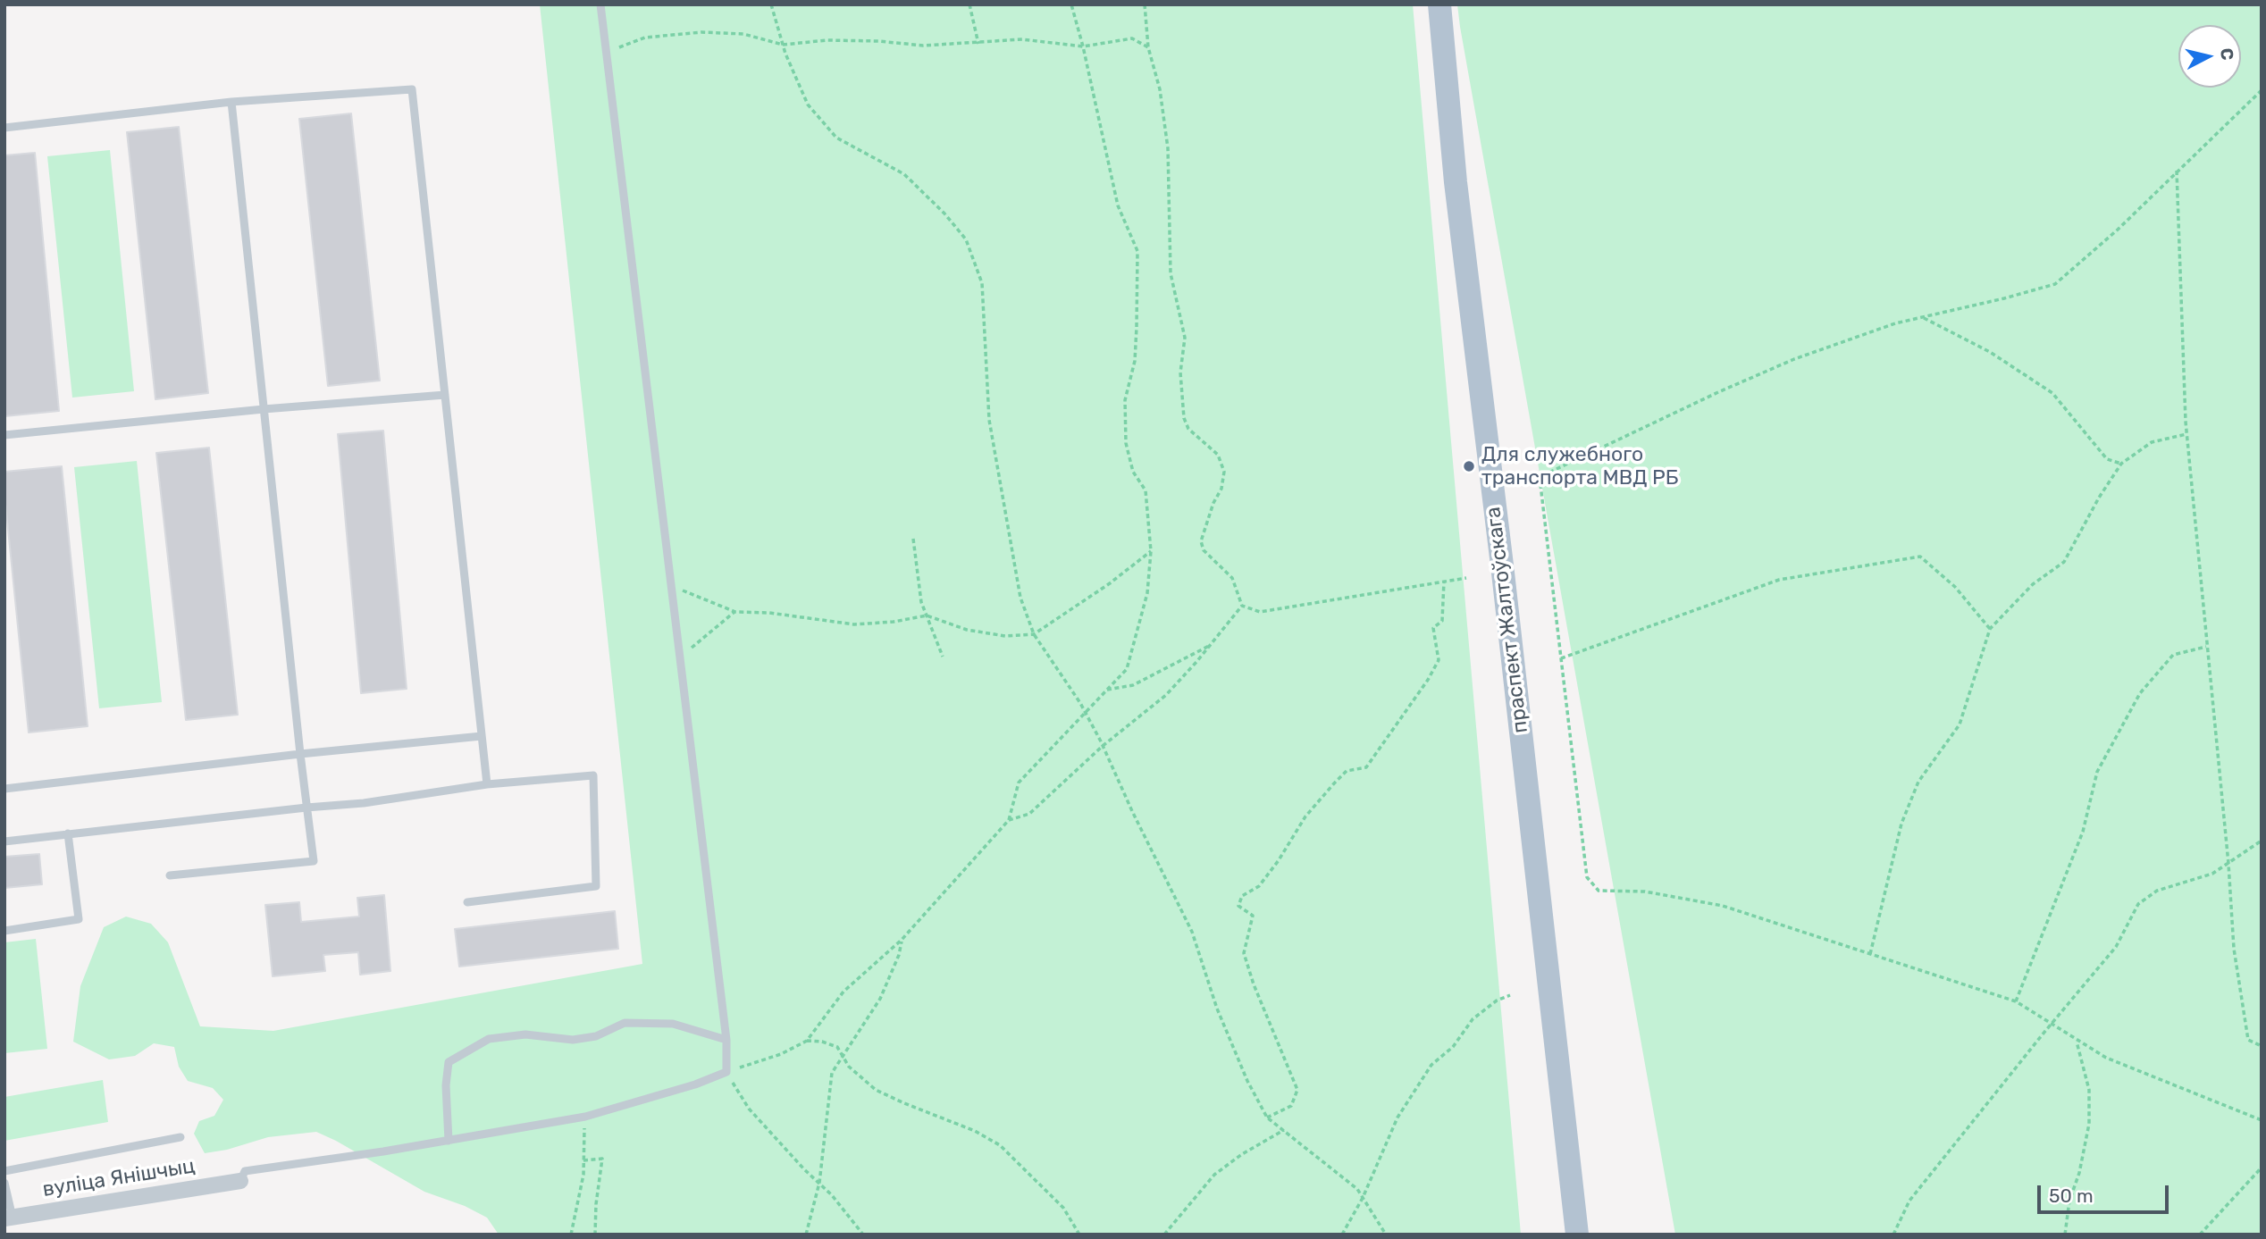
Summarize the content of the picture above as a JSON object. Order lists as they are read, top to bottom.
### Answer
{
  "streets": {
    "main road": ["праспект Жалтоўскага"],
    "street": ["вуліца Янішчыц"]
  },
  "places": ["Для служебного транспорта МВД РБ"],
  "scale_bar": "50 m",
  "north": "right"
}
